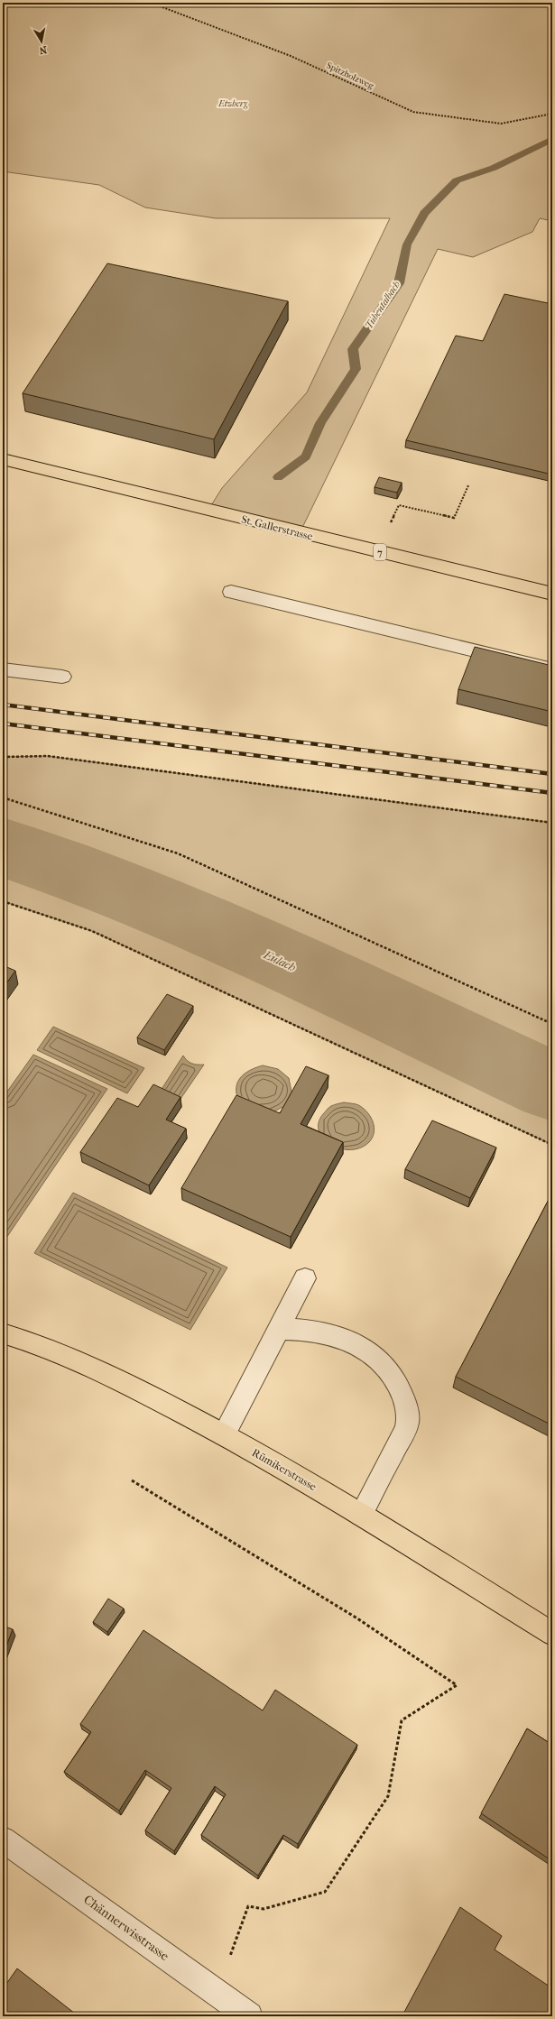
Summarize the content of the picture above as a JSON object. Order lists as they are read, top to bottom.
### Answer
{
  "streets": {
    "main road": ["St. Gallerstrasse", "7", "Rümikerstrasse"],
    "street": ["Chännerwisstrasse"],
    "path": ["Spitzholzweg"]
  },
  "water": ["Tubentalbach", "Eulach"],
  "parks": ["Etzberg"],
  "north": "bottom"
}
